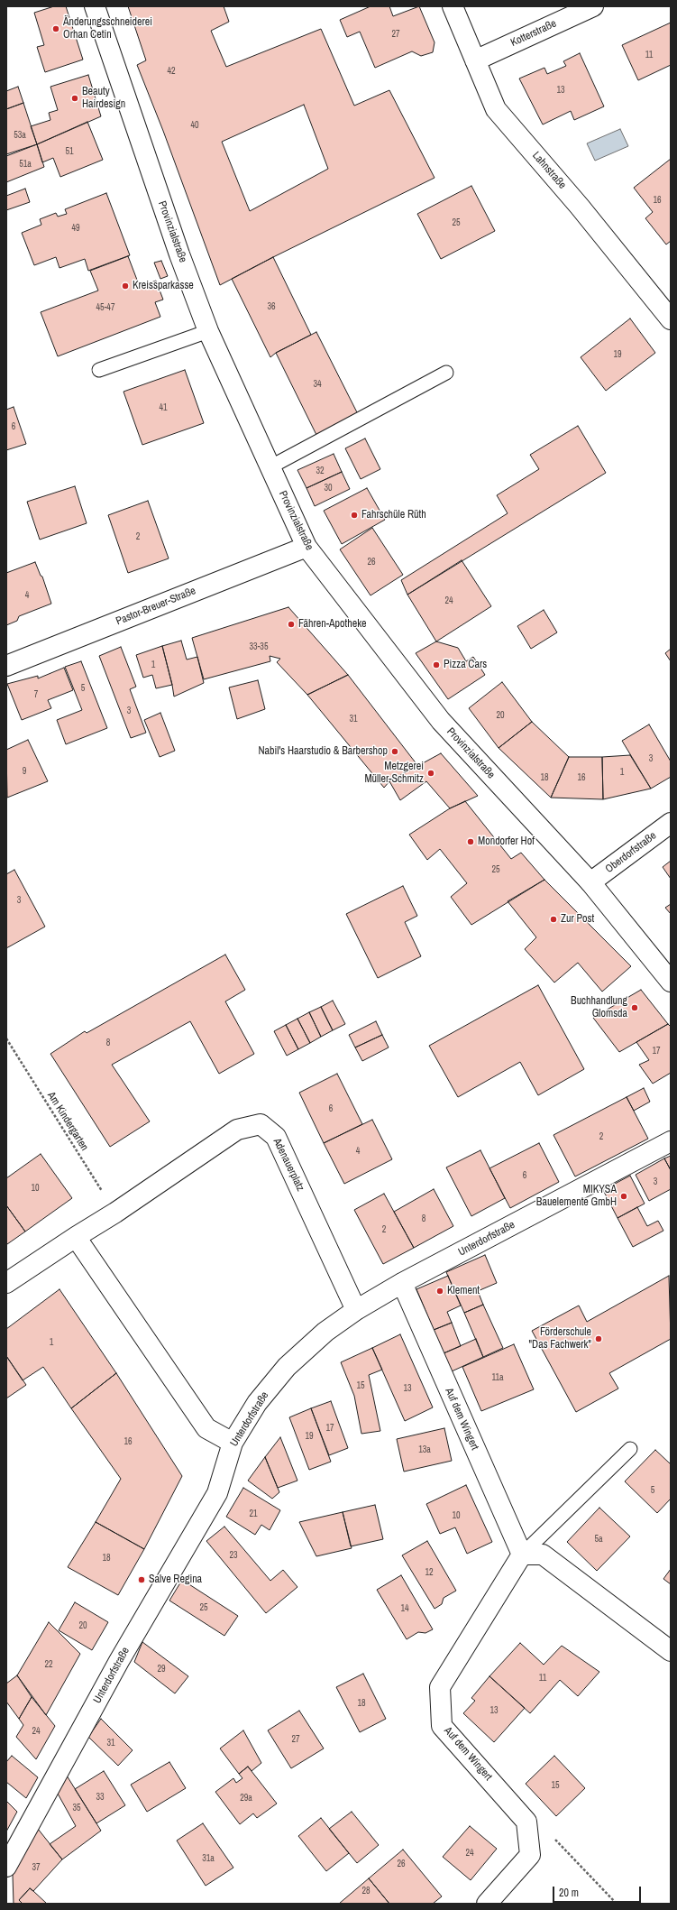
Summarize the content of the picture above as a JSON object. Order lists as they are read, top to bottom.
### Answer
{
  "streets": {
    "street": [
      "Kotterstraße",
      "Lahnstraße",
      "Provinzialstraße",
      "Pastor-Breuer-Straße",
      "Oberdorfstraße",
      "Adenauerplatz",
      "Unterdorfstraße",
      "Auf dem Wingert"
    ],
    "path": ["Am Kindergarten"]
  },
  "crossings": [
    ["Kotterstraße", "Lahnstraße"],
    ["Provinzialstraße", "Pastor-Breuer-Straße"],
    ["Provinzialstraße", "Oberdorfstraße"],
    ["Am Kindergarten", "Adenauerplatz"],
    ["Adenauerplatz", "Unterdorfstraße"],
    ["Unterdorfstraße", "Auf dem Wingert"]
  ],
  "places": [
    "Änderungsschneiderei Orhan Cetin",
    "Beauty Hairdesign",
    "Kreissparkasse",
    "Fahrschüle Rüth",
    "Fähren-Apotheke",
    "Pizza Cars",
    "Nabil's Haarstudio & Barbershop",
    "Metzgerei Müller-Schmitz",
    "Mondorfer Hof",
    "Zur Post",
    "Buchhandlung Glomsda",
    "MIKYSA Bauelemente GmbH",
    "Klement",
    "Förderschule \"Das Fachwerk\"",
    "Salve Regina"
  ],
  "house_numbers": [
    "27",
    "11",
    "42",
    "13",
    "40",
    "53a",
    "51",
    "51a",
    "16",
    "25",
    "49",
    "36",
    "45-47",
    "19",
    "34",
    "41",
    "6",
    "32",
    "30",
    "2",
    "26",
    "4",
    "24",
    "33-35",
    "1",
    "5",
    "7",
    "3",
    "20",
    "31",
    "3",
    "9",
    "1",
    "18",
    "16",
    "25",
    "3",
    "8",
    "17",
    "6",
    "2",
    "4",
    "6",
    "3",
    "10",
    "8",
    "2",
    "1",
    "11a",
    "15",
    "13",
    "17",
    "19",
    "16",
    "13a",
    "5",
    "21",
    "10",
    "5a",
    "23",
    "18",
    "12",
    "25",
    "14",
    "20",
    "22",
    "29",
    "11",
    "18",
    "13",
    "24",
    "27",
    "31",
    "15",
    "33",
    "29a",
    "35",
    "24",
    "31a",
    "26",
    "37",
    "28"
  ],
  "scale_bar": "20 m"
}
